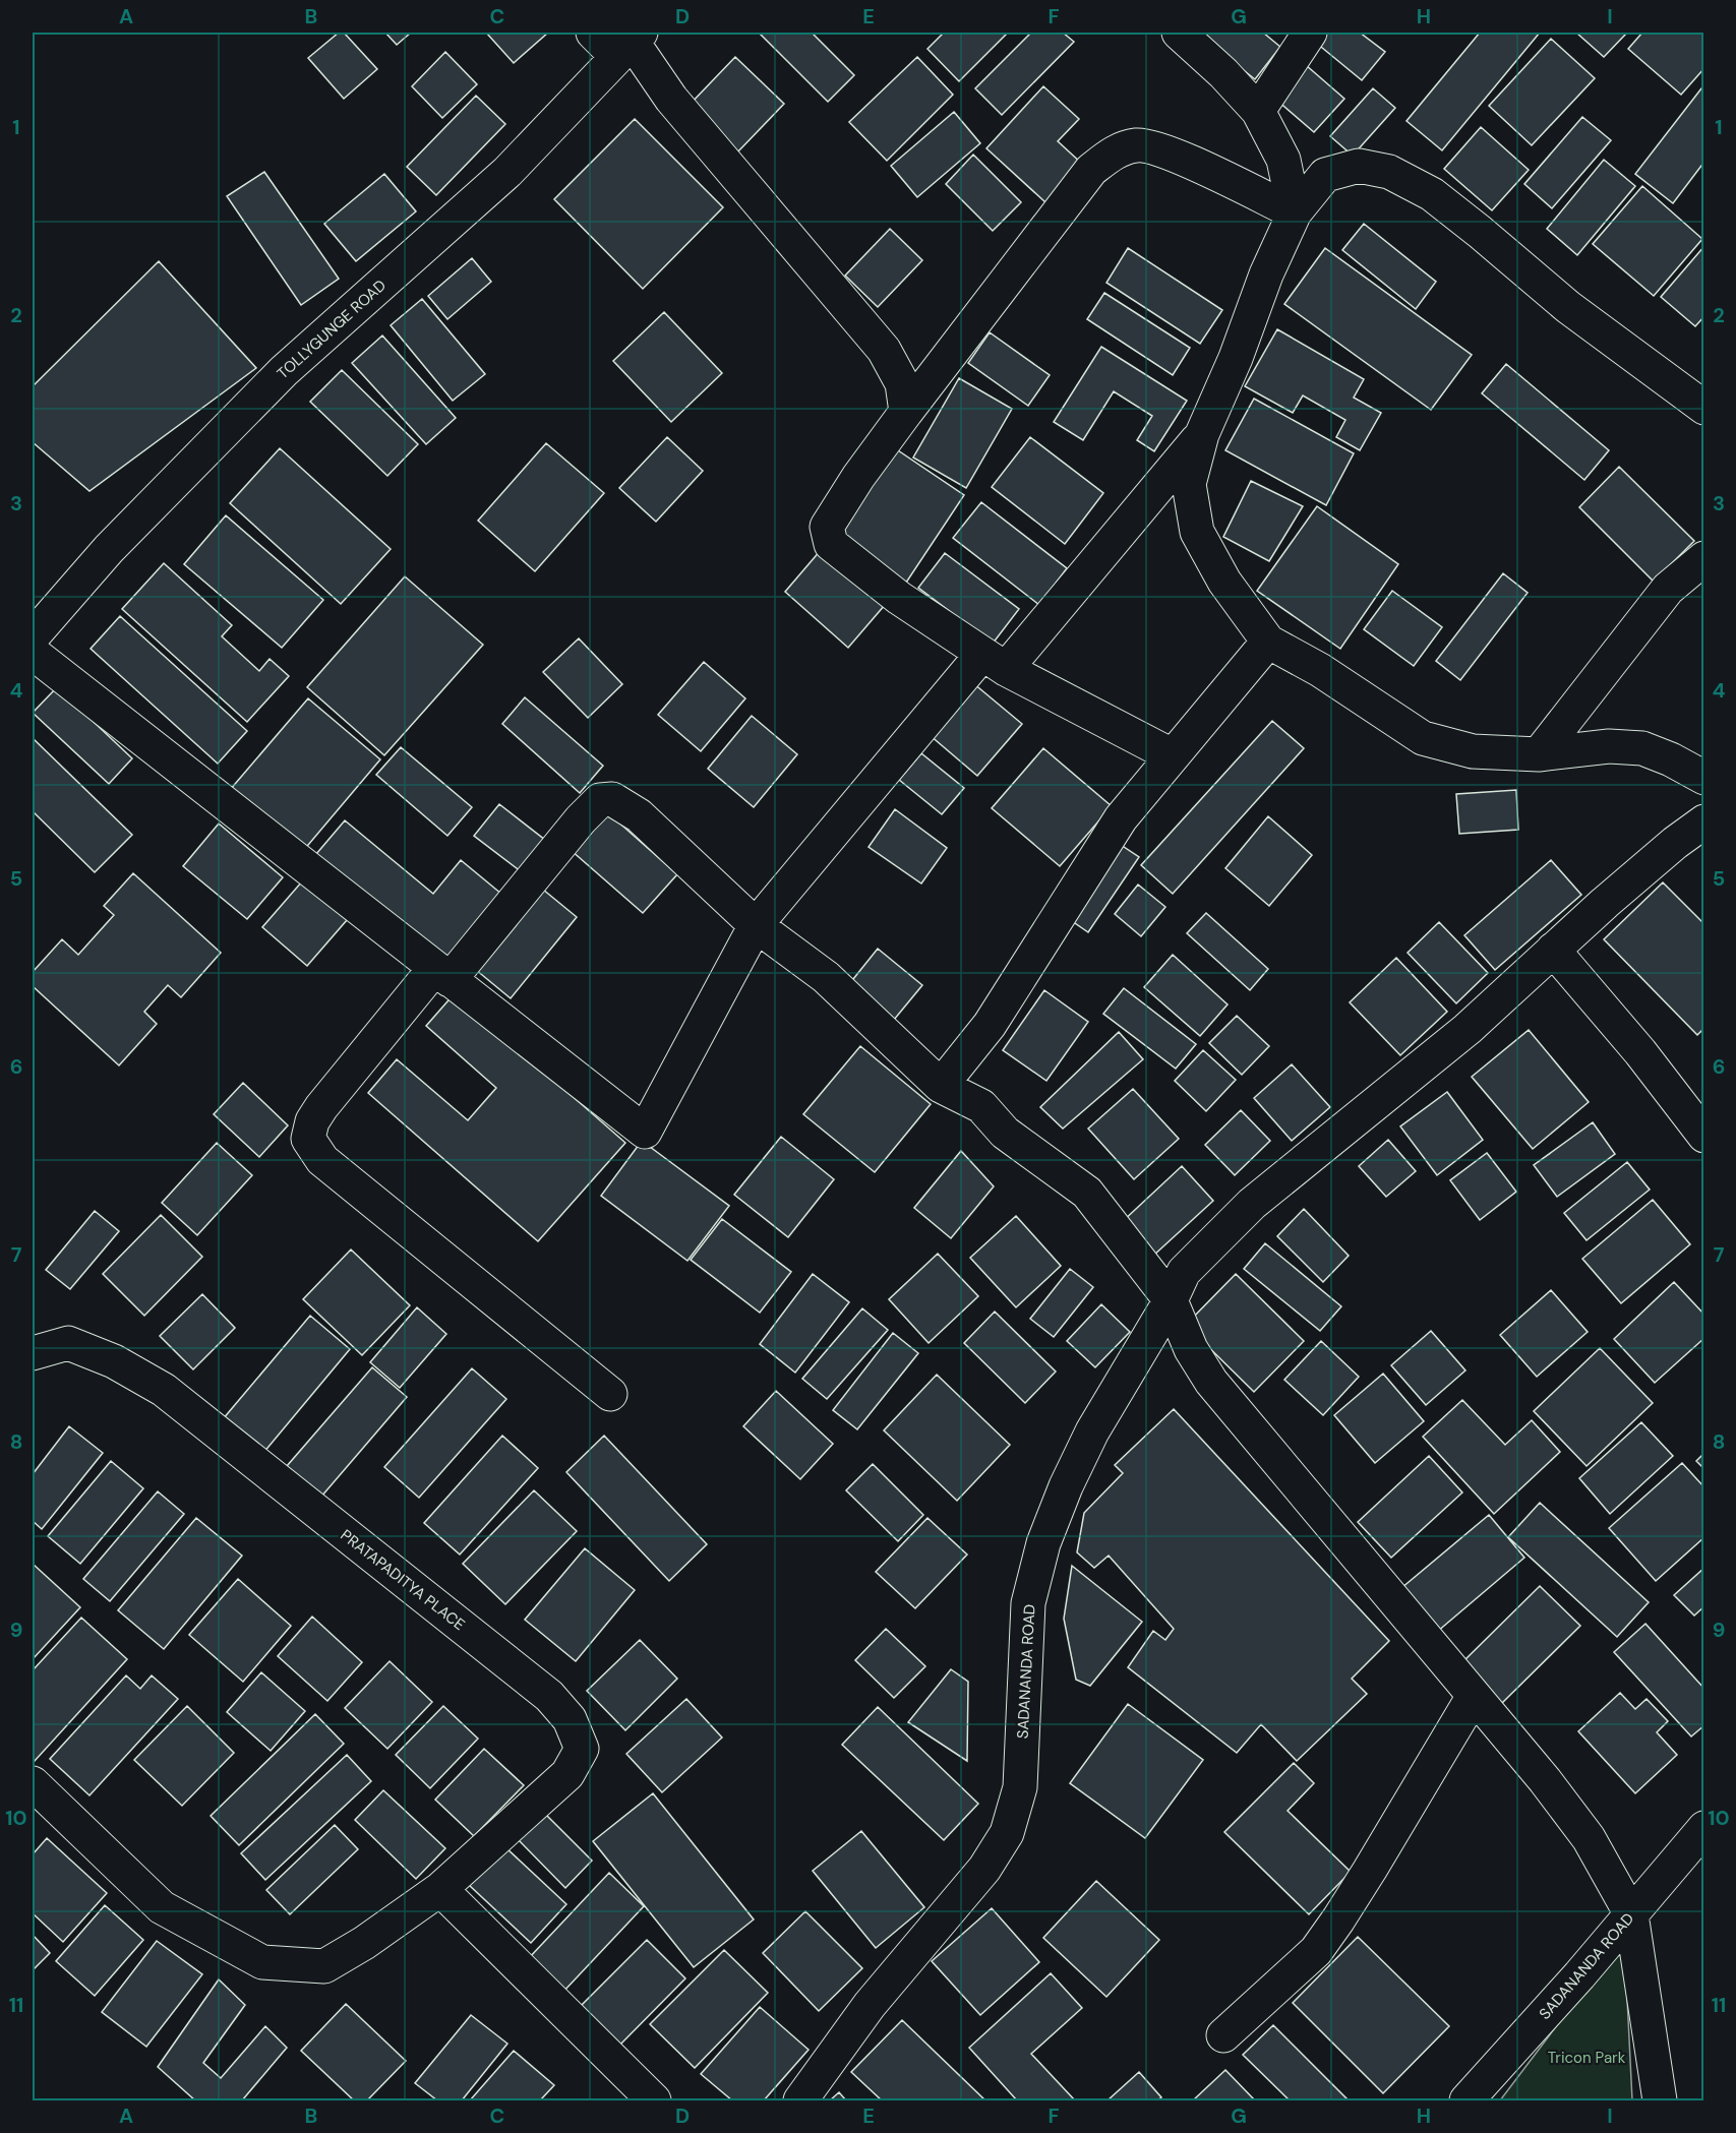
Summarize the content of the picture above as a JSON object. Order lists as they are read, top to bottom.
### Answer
{
  "streets": {
    "street": ["TOLLYGUNGE ROAD", "PRATAPADITYA PLACE", "SADANANDA ROAD"]
  },
  "parks": ["Tricon Park"],
  "grid": {
    "columns": [
      "A",
      "B",
      "C",
      "D",
      "E",
      "F",
      "G",
      "H",
      "I"
    ],
    "rows": [
      "1",
      "2",
      "3",
      "4",
      "5",
      "6",
      "7",
      "8",
      "9",
      "10",
      "11"
    ]
  }
}
